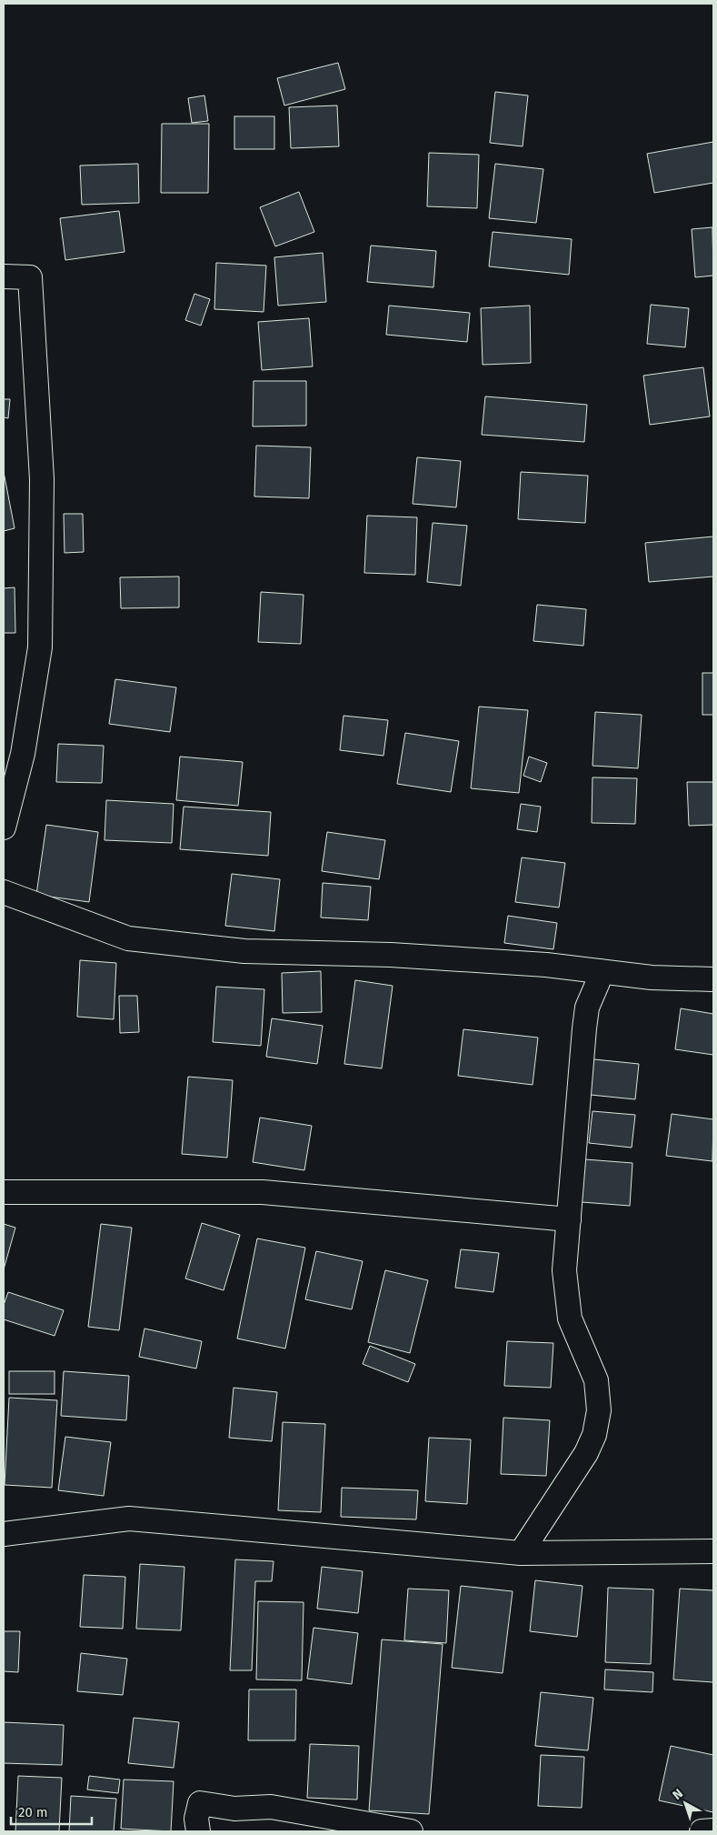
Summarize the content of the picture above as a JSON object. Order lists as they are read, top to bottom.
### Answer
{
  "scale_bar": "20 m",
  "north": "top left"
}
